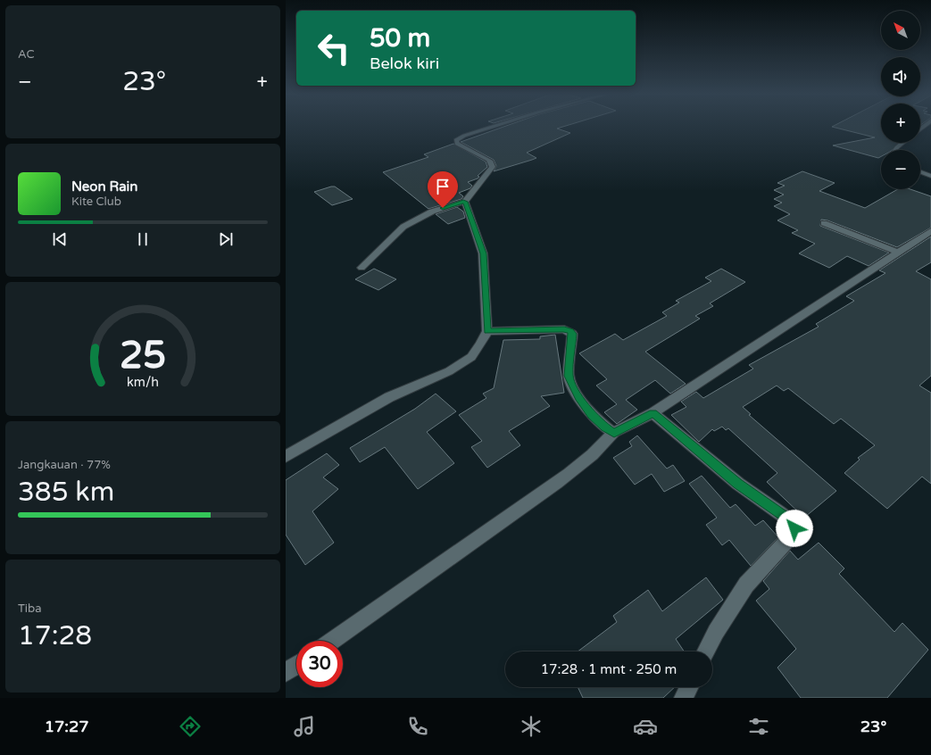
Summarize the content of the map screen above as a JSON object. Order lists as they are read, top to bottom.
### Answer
{
  "north": "top left",
  "page": {
    "tile": [
      "AC",
      ["Jangkauan · 77%", "385 km"],
      ["Tiba", "17:28"]
    ],
    "map_buttons": ["+", "−"],
    "turn": ["50 m", "Belok kiri"],
    "heat": ["−", "23°", "+"],
    "song": ["Neon Rain", "Kite Club"],
    "limit": "30",
    "trip": "17:28 · 1 mnt · 250 m",
    "tabs": ["17:27", "23°"],
    "gauge": ["25", "km/h"]
  }
}
